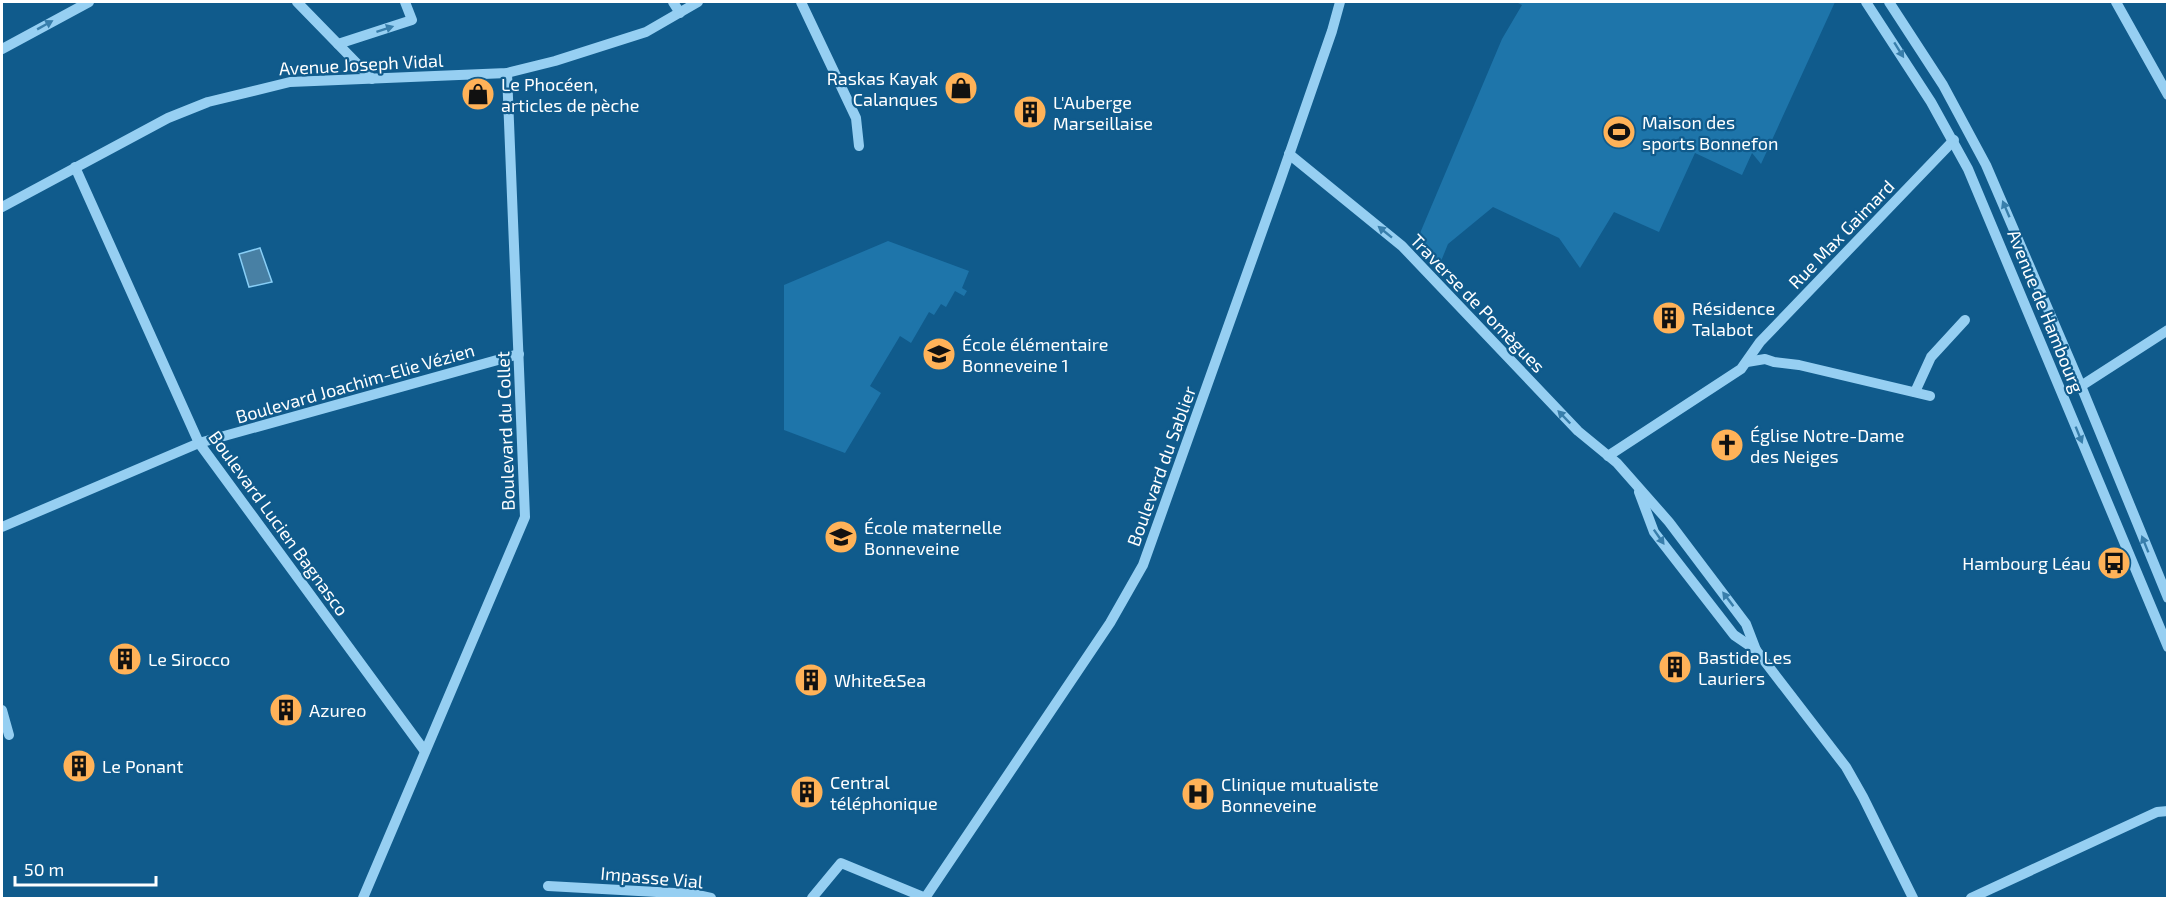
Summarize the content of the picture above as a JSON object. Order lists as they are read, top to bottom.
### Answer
{
  "streets": {
    "street": [
      "Avenue Joseph Vidal",
      "Rue Max Gaimard",
      "Traverse de Pomègues",
      "Avenue de Hambourg",
      "Boulevard Joachim-Elie Vézien",
      "Boulevard du Collet",
      "Boulevard du Sablier",
      "Boulevard Lucien Bagnasco",
      "Impasse Vial"
    ]
  },
  "crossings": [
    ["Avenue Joseph Vidal", "Boulevard du Collet"],
    ["Avenue Joseph Vidal", "Boulevard Lucien Bagnasco"],
    ["Rue Max Gaimard", "Traverse de Pomègues"],
    ["Rue Max Gaimard", "Avenue de Hambourg"],
    ["Traverse de Pomègues", "Boulevard du Sablier"],
    ["Boulevard Joachim-Elie Vézien", "Boulevard du Collet"],
    ["Boulevard Joachim-Elie Vézien", "Boulevard Lucien Bagnasco"],
    ["Boulevard du Collet", "Boulevard Lucien Bagnasco"]
  ],
  "places": {
    "shop": ["Raskas Kayak Calanques", "Le Phocéen, articles de pèche"],
    "building": [
      "L'Auberge Marseillaise",
      "Résidence Talabot",
      "Le Sirocco",
      "Bastide Les Lauriers",
      "White&Sea",
      "Azureo",
      "Le Ponant",
      "Central téléphonique"
    ],
    "sports": ["Maison des sports Bonnefon"],
    "school or university": ["École élémentaire Bonneveine 1", "École maternelle Bonneveine"],
    "church": ["Église Notre-Dame des Neiges"],
    "bus stop": ["Hambourg Léau"],
    "hospital": ["Clinique mutualiste Bonneveine"]
  },
  "scale_bar": "50 m"
}
